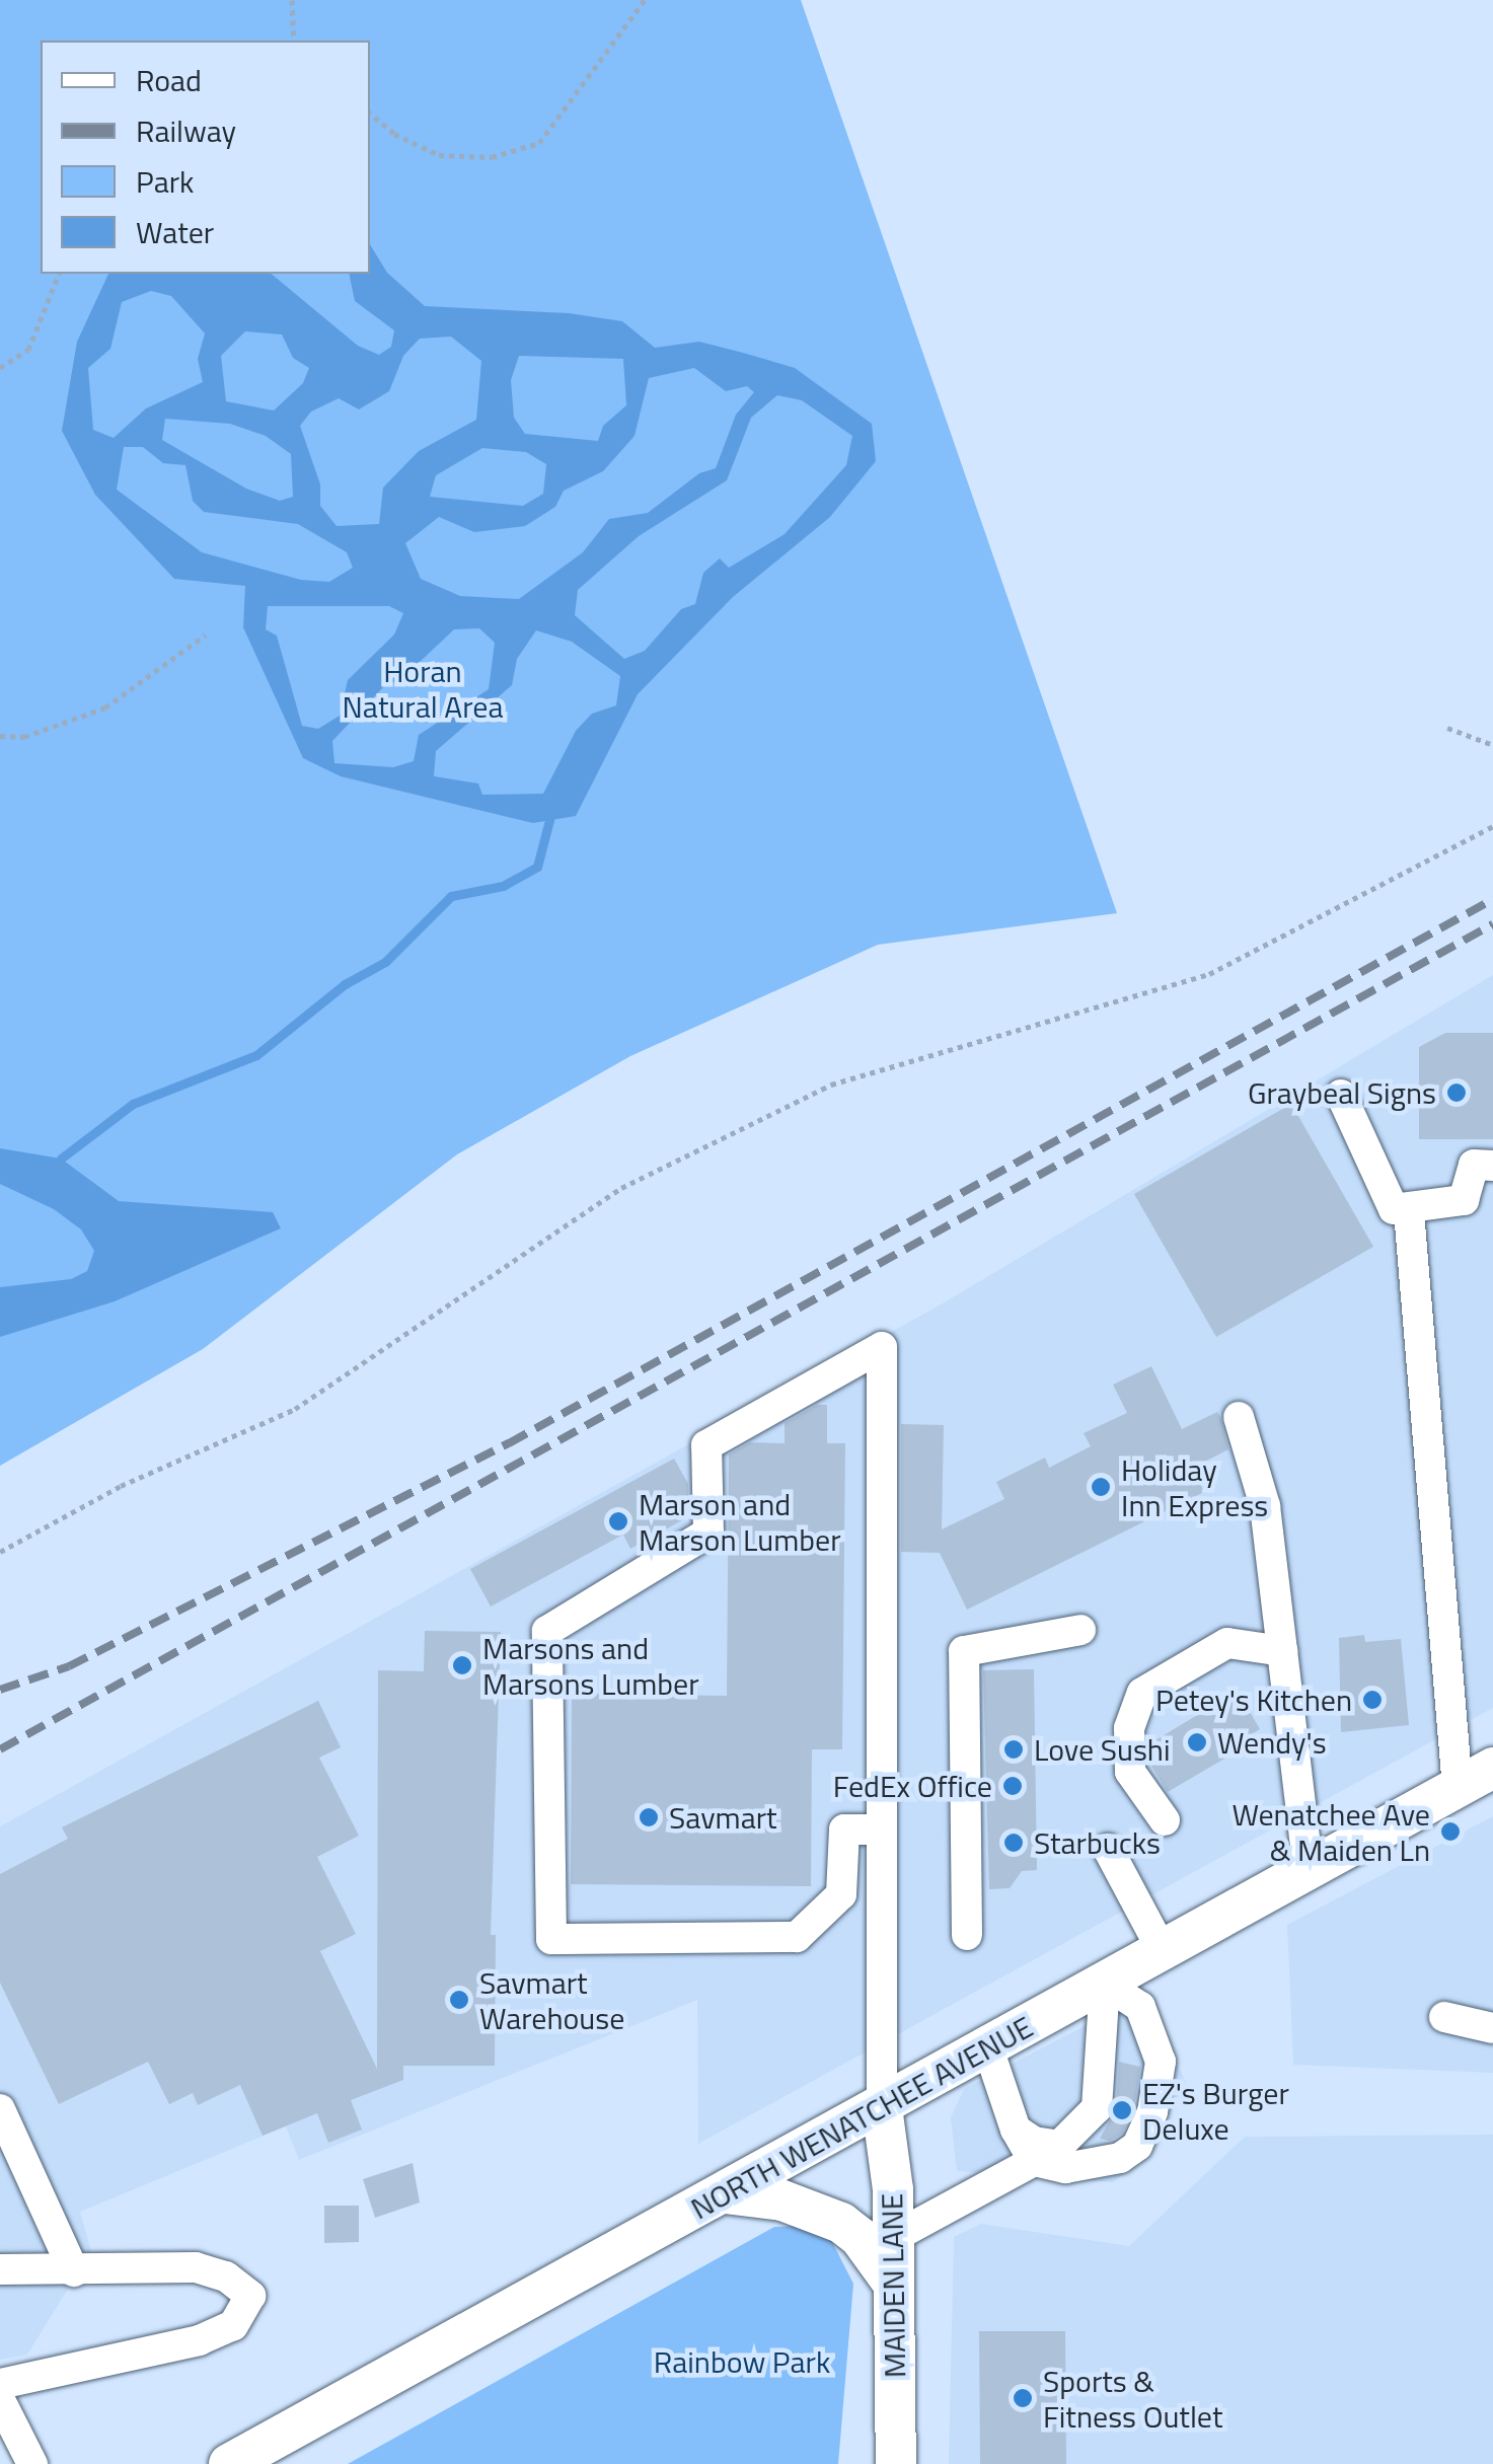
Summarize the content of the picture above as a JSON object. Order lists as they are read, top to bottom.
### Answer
{
  "streets": {
    "main road": ["NORTH WENATCHEE AVENUE", "MAIDEN LANE"]
  },
  "crossings": [
    ["NORTH WENATCHEE AVENUE", "MAIDEN LANE"]
  ],
  "parks": ["Horan Natural Area", "Rainbow Park"],
  "places": [
    "Graybeal Signs",
    "Holiday Inn Express",
    "Marson and Marson Lumber",
    "Marsons and Marsons Lumber",
    "Petey's Kitchen",
    "Wendy's",
    "Love Sushi",
    "FedEx Office",
    "Savmart",
    "Wenatchee Ave & Maiden Ln",
    "Starbucks",
    "Savmart Warehouse",
    "EZ's Burger Deluxe",
    "Sports & Fitness Outlet"
  ],
  "legend": [
    "Road",
    "Railway",
    "Park",
    "Water"
  ]
}
